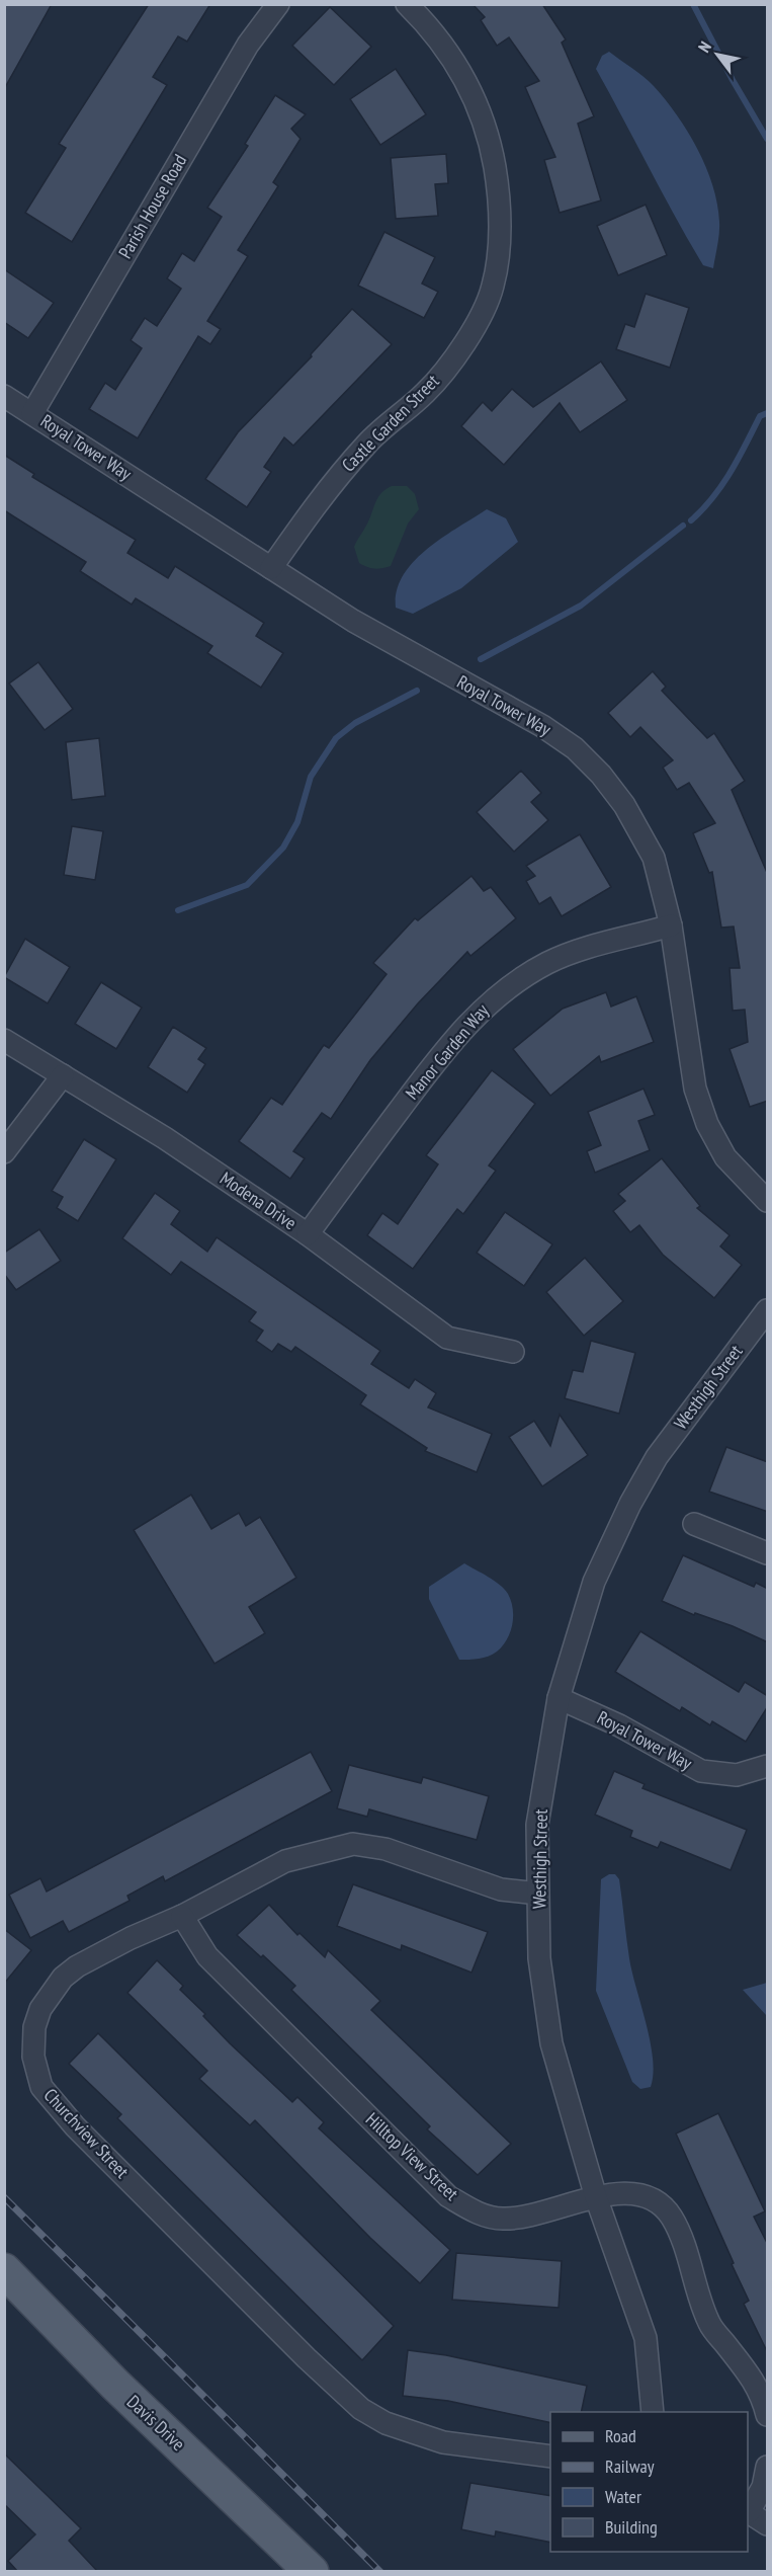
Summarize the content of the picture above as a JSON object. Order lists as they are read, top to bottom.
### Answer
{
  "streets": {
    "main road": ["Davis Drive"],
    "street": [
      "Parish House Road",
      "Castle Garden Street",
      "Royal Tower Way",
      "Manor Garden Way",
      "Modena Drive",
      "Westhigh Street",
      "Churchview Street",
      "Hilltop View Street"
    ]
  },
  "crossings": [
    ["Parish House Road", "Royal Tower Way"],
    ["Castle Garden Street", "Royal Tower Way"],
    ["Royal Tower Way", "Manor Garden Way"],
    ["Royal Tower Way", "Westhigh Street"],
    ["Manor Garden Way", "Modena Drive"],
    ["Westhigh Street", "Churchview Street"],
    ["Westhigh Street", "Hilltop View Street"],
    ["Churchview Street", "Hilltop View Street"]
  ],
  "legend": [
    "Road",
    "Railway",
    "Water",
    "Building"
  ],
  "north": "top left"
}
